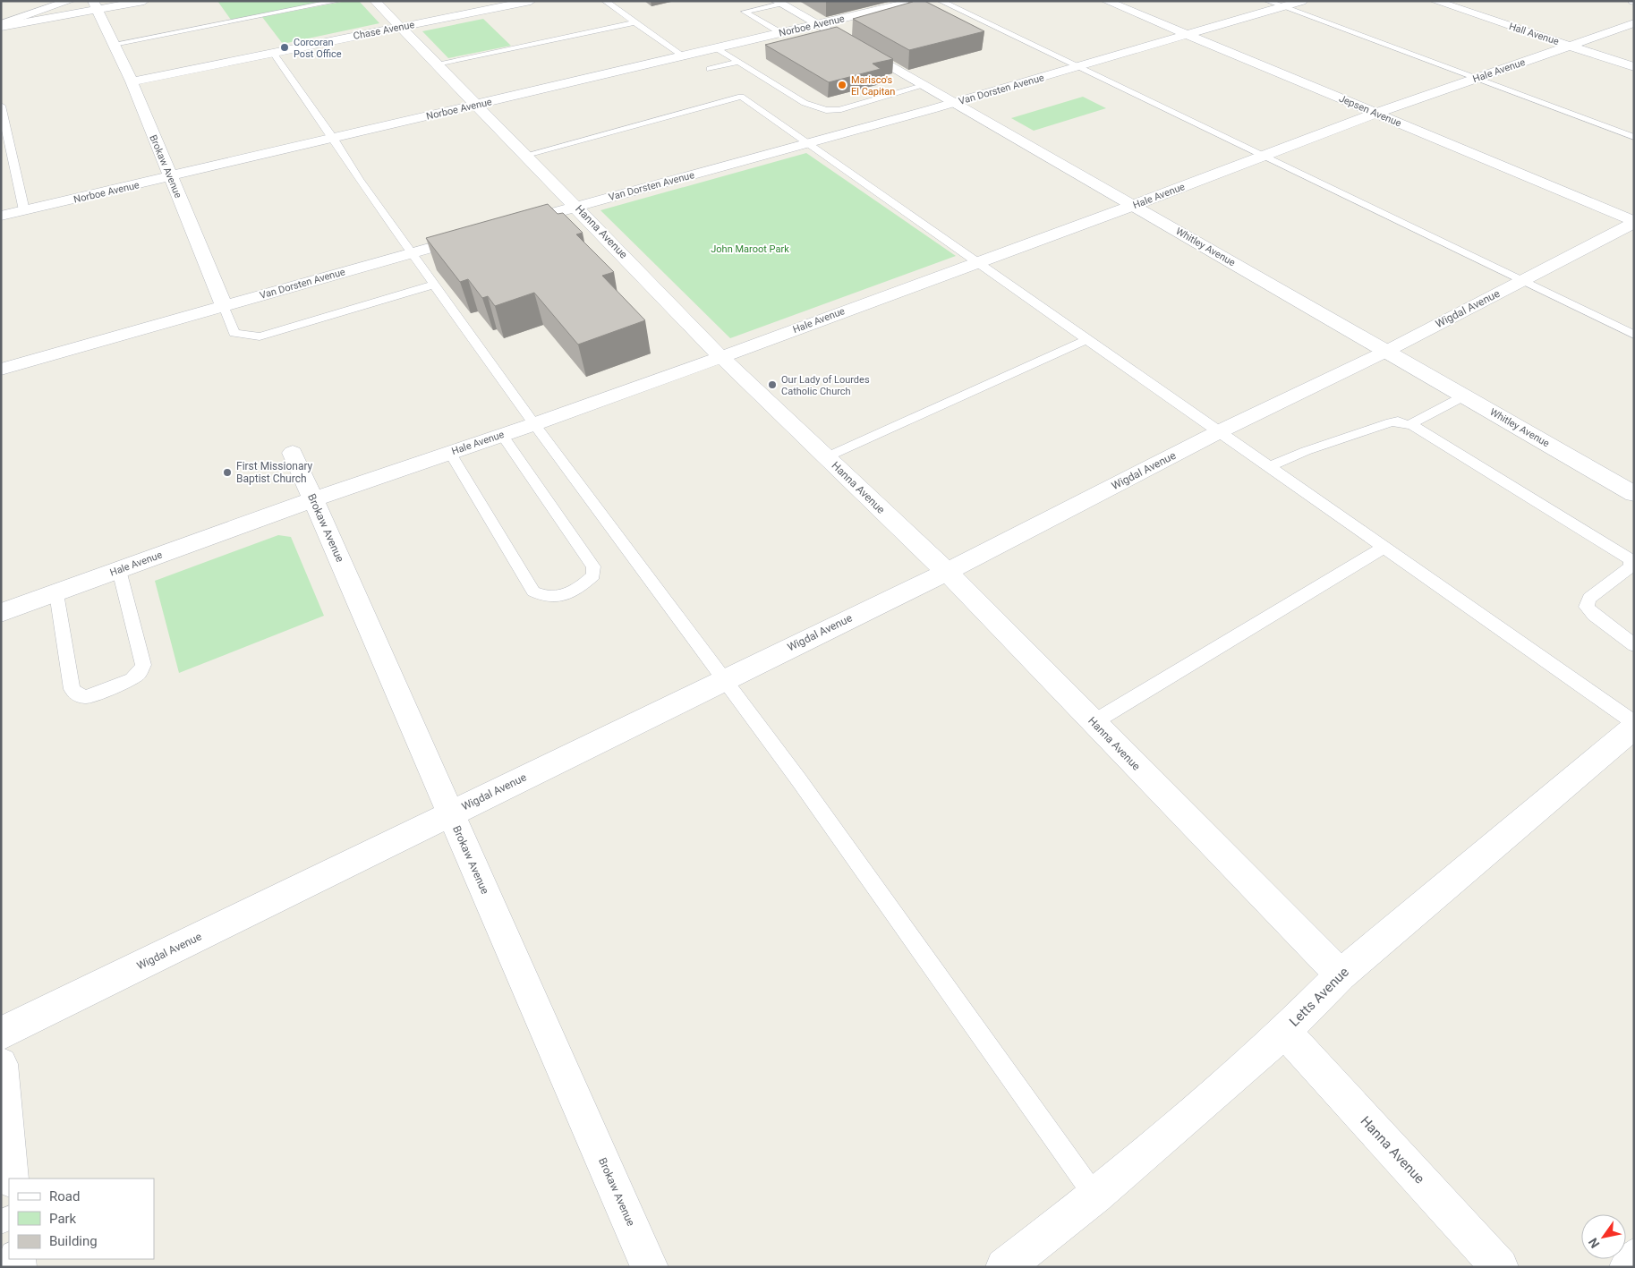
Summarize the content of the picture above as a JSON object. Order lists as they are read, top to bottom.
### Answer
{
  "streets": {
    "street": [
      "Norboe Avenue",
      "Chase Avenue",
      "Hall Avenue",
      "Hale Avenue",
      "Van Dorsten Avenue",
      "Jepsen Avenue",
      "Brokaw Avenue",
      "Hanna Avenue",
      "Whitley Avenue",
      "Wigdal Avenue",
      "Letts Avenue"
    ]
  },
  "crossings": [
    ["Norboe Avenue", "Brokaw Avenue"],
    ["Norboe Avenue", "Hanna Avenue"],
    ["Norboe Avenue", "Whitley Avenue"],
    ["Chase Avenue", "Brokaw Avenue"],
    ["Chase Avenue", "Hanna Avenue"],
    ["Hall Avenue", "Hale Avenue"],
    ["Hale Avenue", "Jepsen Avenue"],
    ["Hale Avenue", "Brokaw Avenue"],
    ["Hale Avenue", "Hanna Avenue"],
    ["Hale Avenue", "Whitley Avenue"],
    ["Van Dorsten Avenue", "Jepsen Avenue"],
    ["Van Dorsten Avenue", "Brokaw Avenue"],
    ["Van Dorsten Avenue", "Hanna Avenue"],
    ["Van Dorsten Avenue", "Whitley Avenue"],
    ["Jepsen Avenue", "Wigdal Avenue"],
    ["Brokaw Avenue", "Wigdal Avenue"],
    ["Hanna Avenue", "Wigdal Avenue"],
    ["Hanna Avenue", "Letts Avenue"],
    ["Whitley Avenue", "Wigdal Avenue"]
  ],
  "parks": ["John Maroot Park"],
  "places": [
    "Corcoran Post Office",
    "Marisco's El Capitan",
    "Our Lady of Lourdes Catholic Church",
    "First Missionary Baptist Church"
  ],
  "legend": ["Road", "Park", "Building"],
  "north": "bottom left"
}
